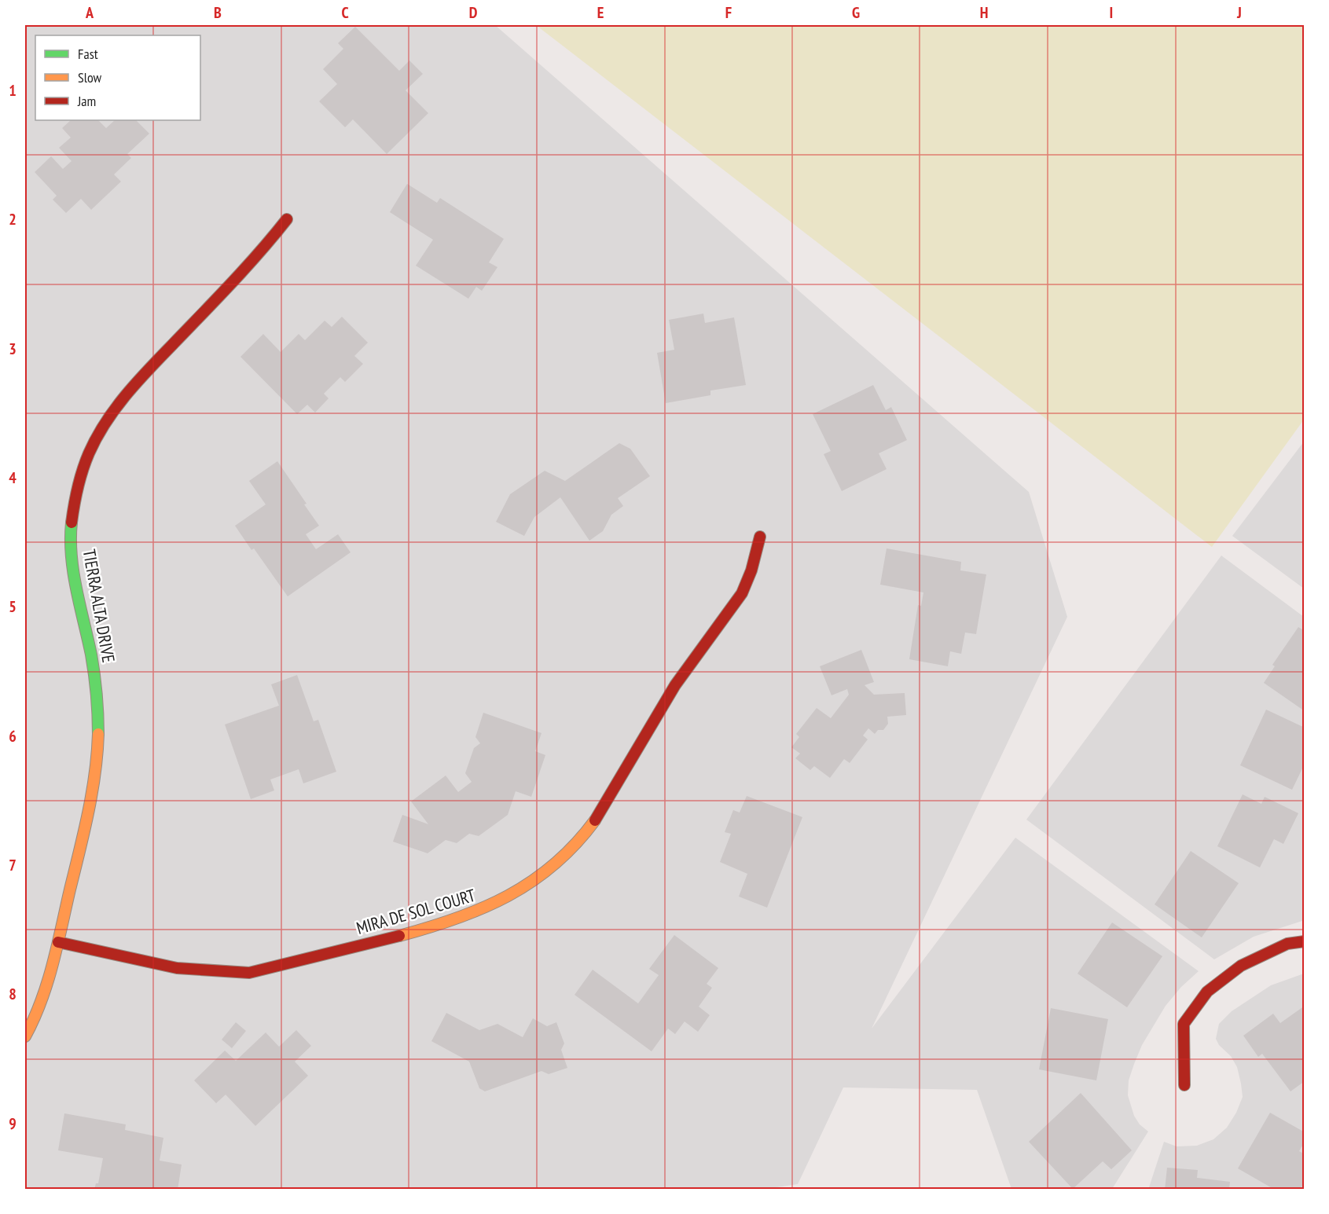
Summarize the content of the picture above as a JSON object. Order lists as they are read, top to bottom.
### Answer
{
  "streets": {
    "street": ["TIERRA ALTA DRIVE", "MIRA DE SOL COURT"]
  },
  "crossings": [
    ["TIERRA ALTA DRIVE", "MIRA DE SOL COURT"]
  ],
  "legend": ["Fast", "Slow", "Jam"],
  "grid": {
    "columns": [
      "A",
      "B",
      "C",
      "D",
      "E",
      "F",
      "G",
      "H",
      "I",
      "J"
    ],
    "rows": [
      "1",
      "2",
      "3",
      "4",
      "5",
      "6",
      "7",
      "8",
      "9"
    ]
  }
}
